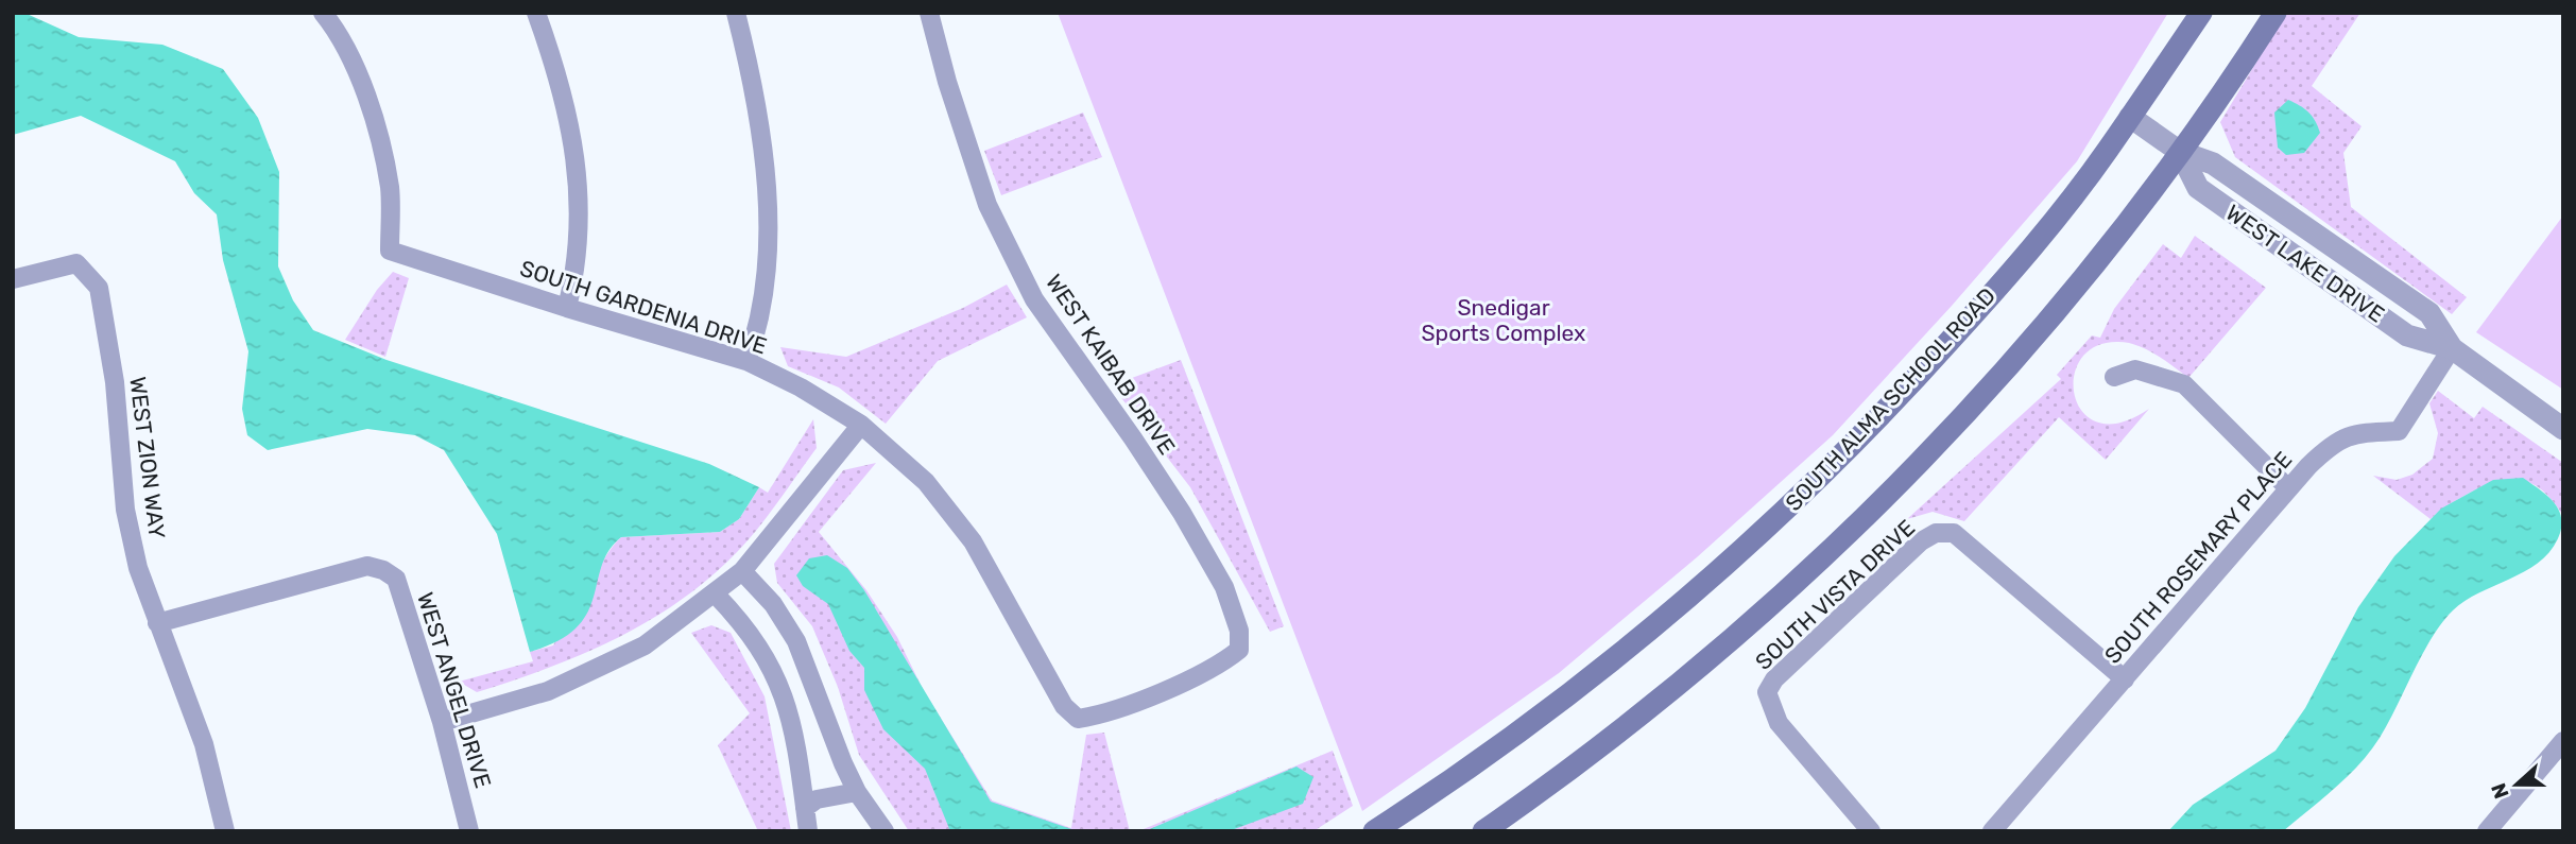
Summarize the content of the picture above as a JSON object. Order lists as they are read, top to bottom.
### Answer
{
  "streets": {
    "main road": ["SOUTH ALMA SCHOOL ROAD"],
    "street": [
      "WEST LAKE DRIVE",
      "SOUTH GARDENIA DRIVE",
      "WEST KAIBAB DRIVE",
      "WEST ZION WAY",
      "SOUTH ROSEMARY PLACE",
      "SOUTH VISTA DRIVE",
      "WEST ANGEL DRIVE"
    ]
  },
  "crossings": [
    ["WEST LAKE DRIVE", "SOUTH ALMA SCHOOL ROAD"],
    ["WEST LAKE DRIVE", "SOUTH ROSEMARY PLACE"],
    ["SOUTH GARDENIA DRIVE", "WEST KAIBAB DRIVE"],
    ["WEST ZION WAY", "WEST ANGEL DRIVE"],
    ["SOUTH ROSEMARY PLACE", "SOUTH VISTA DRIVE"]
  ],
  "parks": ["Snedigar Sports Complex"],
  "north": "left"
}
